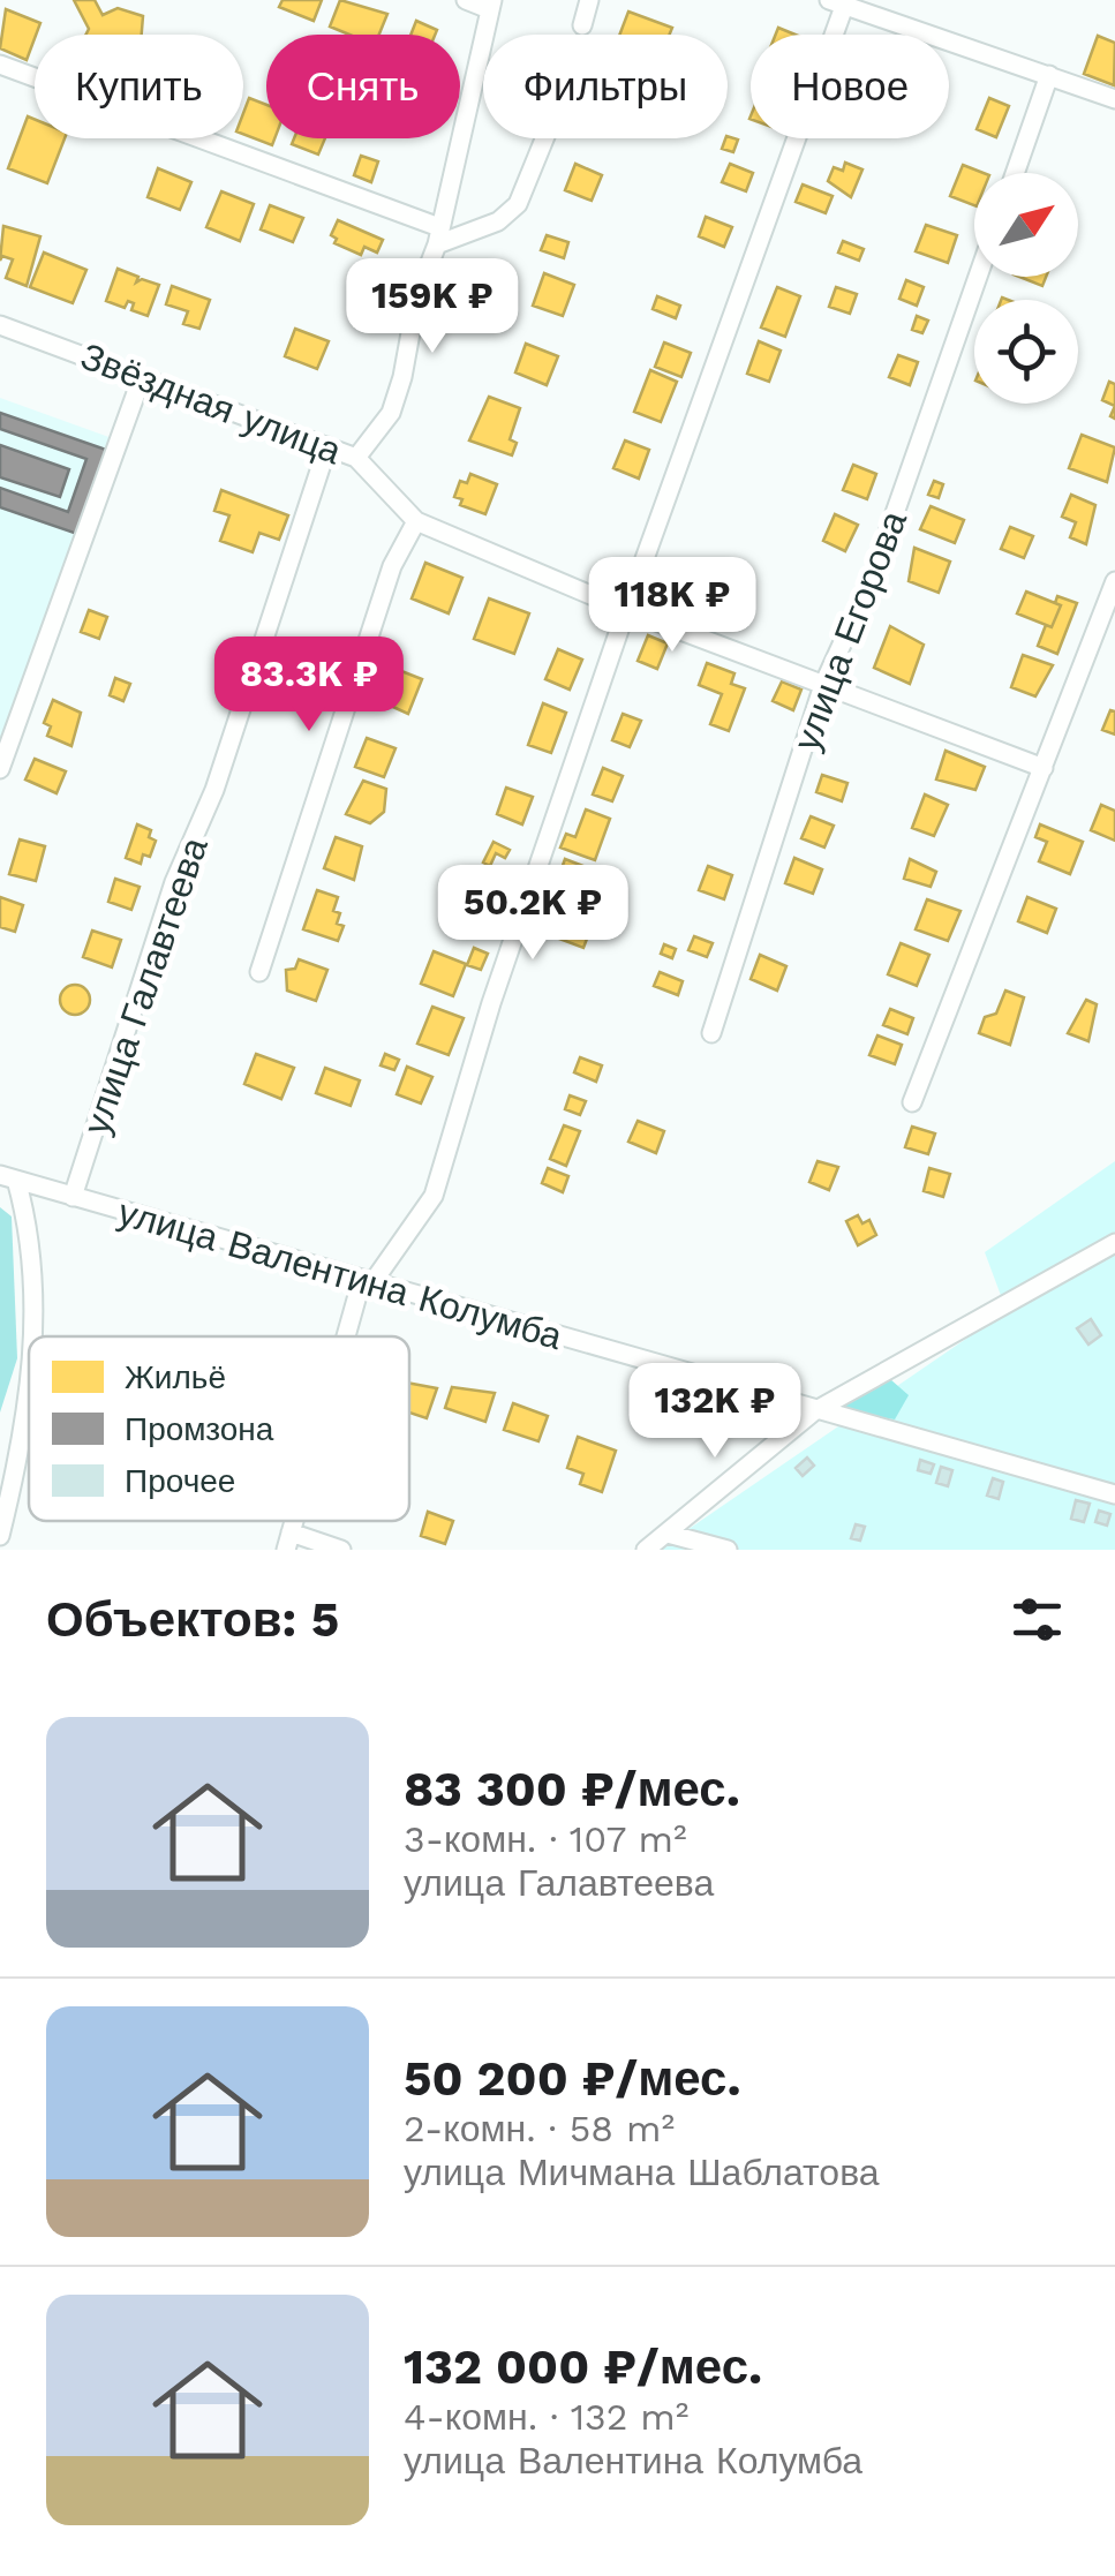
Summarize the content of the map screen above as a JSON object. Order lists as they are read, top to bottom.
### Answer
{
  "streets": {
    "street": [
      "Звёздная улица",
      "улица Егорова",
      "улица Галавтеева",
      "улица Валентина Колумба"
    ]
  },
  "crossings": [
    ["Звёздная улица", "улица Егорова"],
    ["Звёздная улица", "улица Галавтеева"],
    ["улица Галавтеева", "улица Валентина Колумба"]
  ],
  "legend": ["Жильё", "Промзона", "Прочее"],
  "north": "top right",
  "page": {
    "chip": [
      "Купить",
      "Снять",
      "Фильтры",
      "Новое"
    ],
    "price": [
      "159K ₽",
      "118K ₽",
      "83.3K ₽",
      "50.2K ₽",
      "132K ₽"
    ],
    "heading": "Объектов: 5",
    "list": [
      {
        "name": "83 300 ₽/мес.",
        "note": "3-комн. · 107 m² · улица Галавтеева"
      },
      {
        "name": "50 200 ₽/мес.",
        "note": "2-комн. · 58 m² · улица Мичмана Шаблатова"
      },
      {
        "name": "132 000 ₽/мес.",
        "note": "4-комн. · 132 m² · улица Валентина Колумба"
      }
    ]
  }
}
